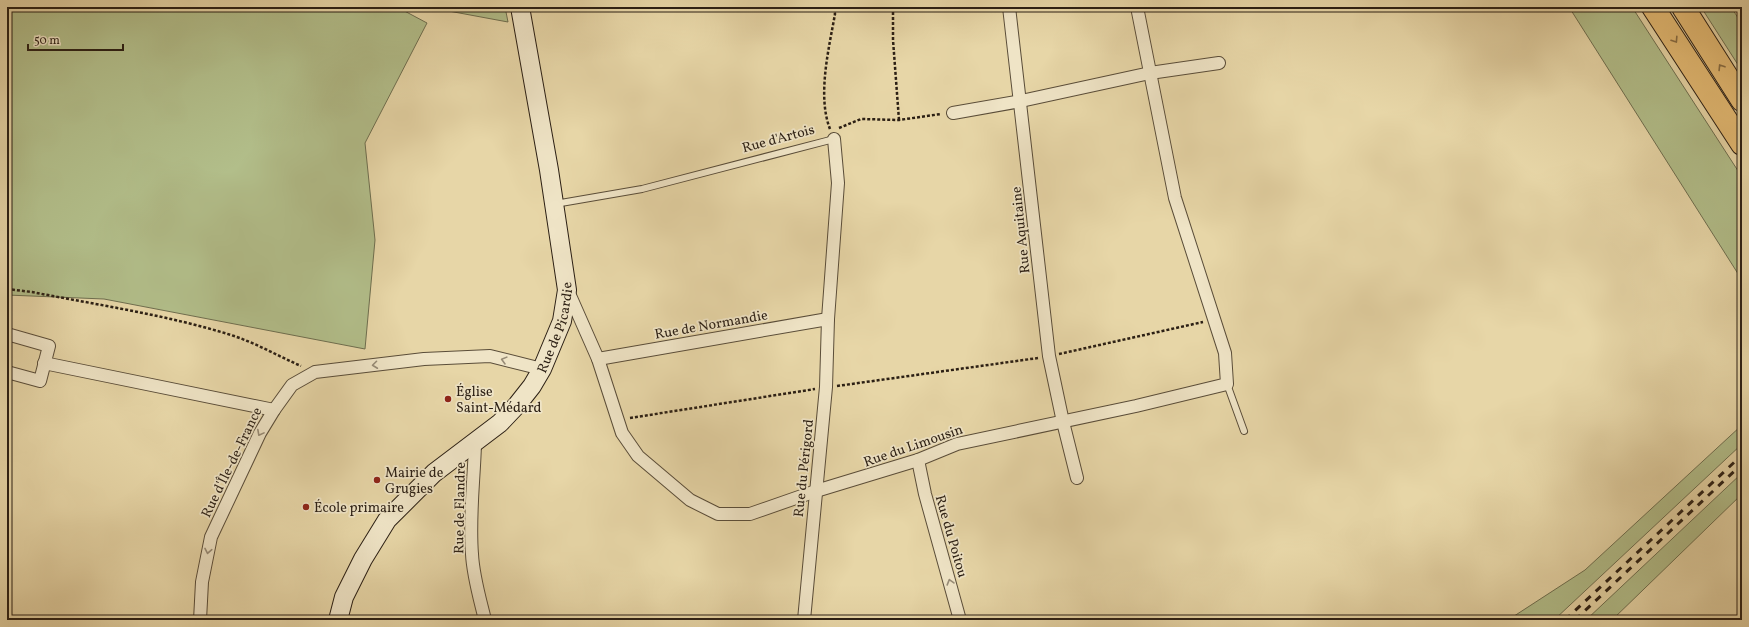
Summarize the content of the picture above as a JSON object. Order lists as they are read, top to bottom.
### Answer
{
  "streets": {
    "street": [
      "Rue d'Artois",
      "Rue Aquitaine",
      "Rue de Normandie",
      "Rue de Picardie",
      "Rue du Limousin",
      "Rue d'Île-de-France",
      "Rue du Périgord",
      "Rue de Flandre",
      "Rue du Poitou"
    ]
  },
  "crossings": [
    ["Rue d'Artois", "Rue de Normandie"],
    ["Rue d'Artois", "Rue de Picardie"],
    ["Rue d'Artois", "Rue du Périgord"],
    ["Rue Aquitaine", "Rue du Limousin"],
    ["Rue de Normandie", "Rue du Limousin"],
    ["Rue de Normandie", "Rue du Périgord"],
    ["Rue de Picardie", "Rue du Limousin"],
    ["Rue de Picardie", "Rue d'Île-de-France"],
    ["Rue de Picardie", "Rue de Flandre"],
    ["Rue du Limousin", "Rue du Périgord"],
    ["Rue du Limousin", "Rue du Poitou"]
  ],
  "one_way": ["Rue d'Île-de-France", "Rue du Poitou"],
  "places": ["Église Saint-Médard", "Mairie de Grugies", "École primaire"],
  "scale_bar": "50 m"
}
